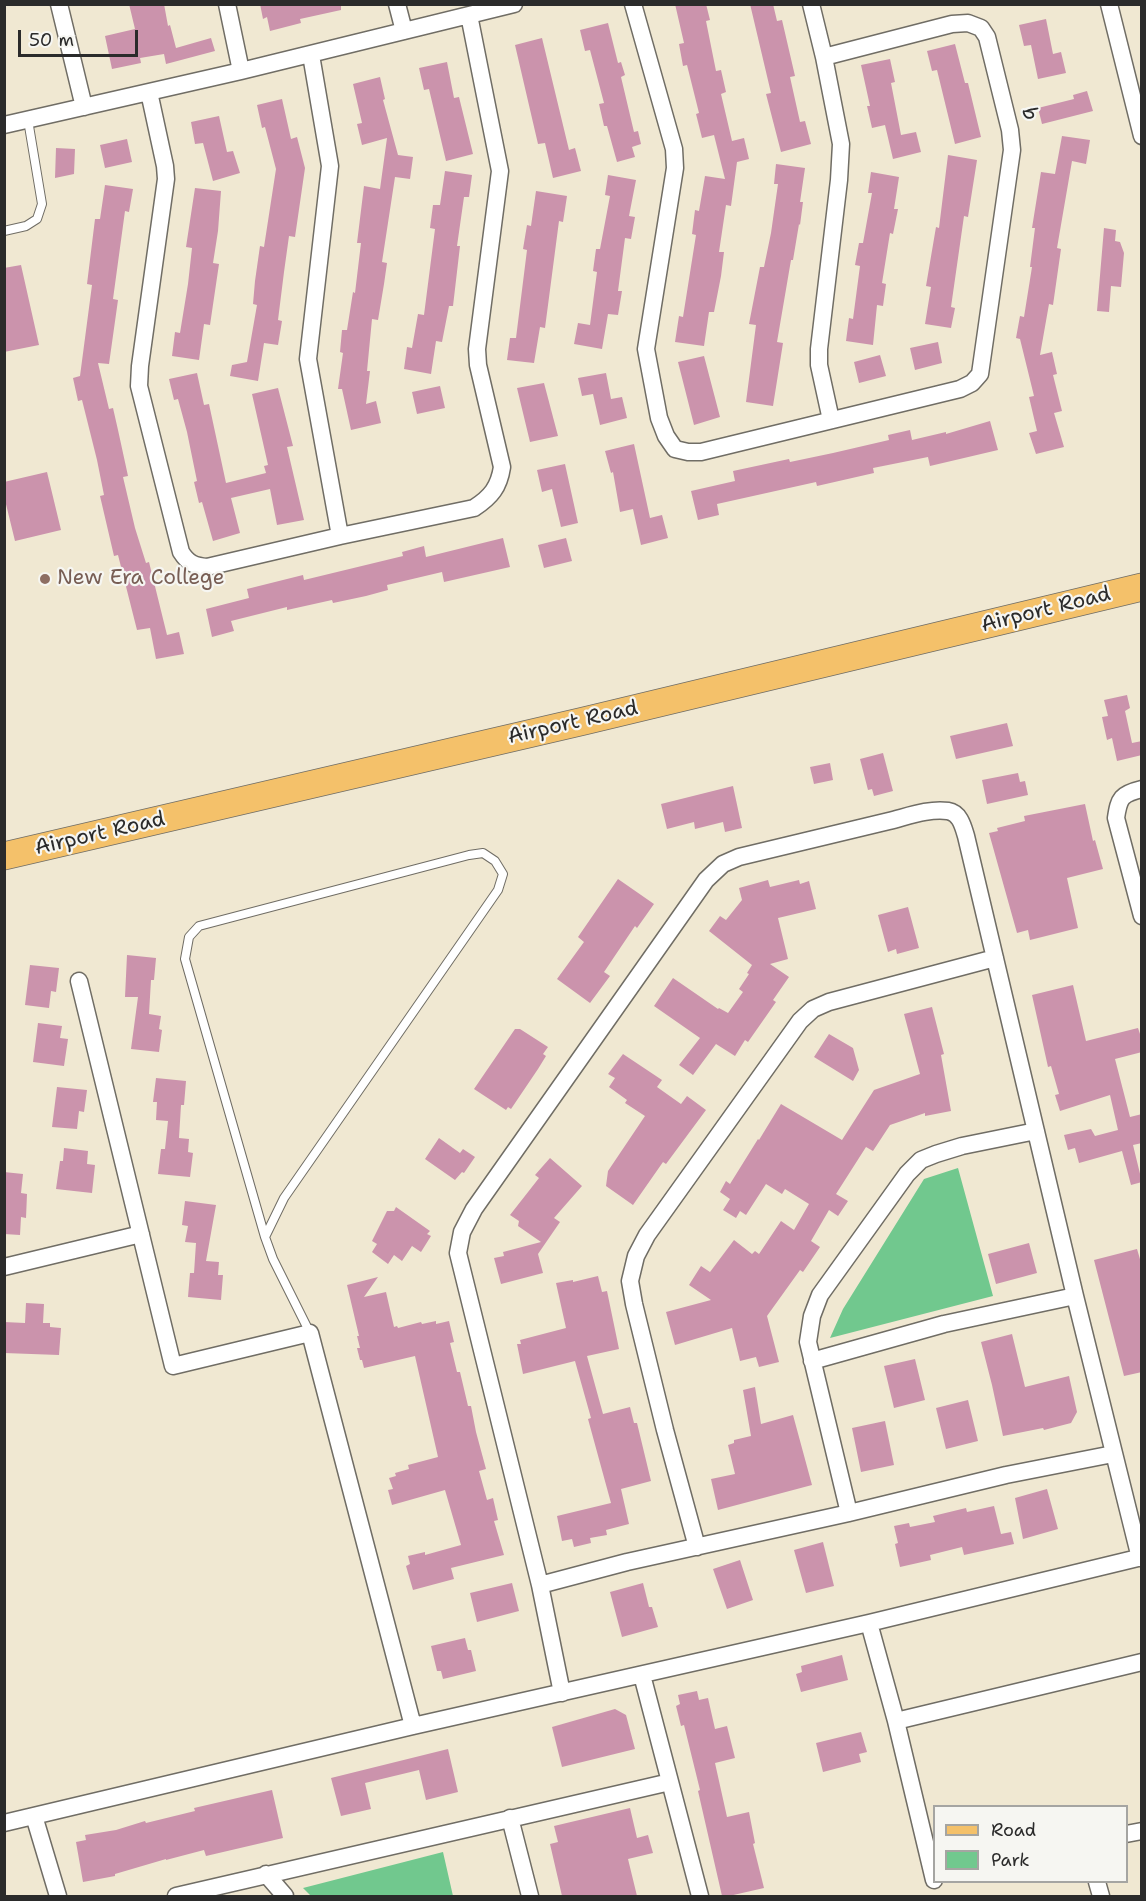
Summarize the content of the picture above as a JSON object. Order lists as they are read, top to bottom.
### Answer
{
  "streets": {
    "main road": ["Airport Road"],
    "street": ["b"]
  },
  "places": ["New Era College"],
  "legend": ["Road", "Park"],
  "scale_bar": "50 m"
}
